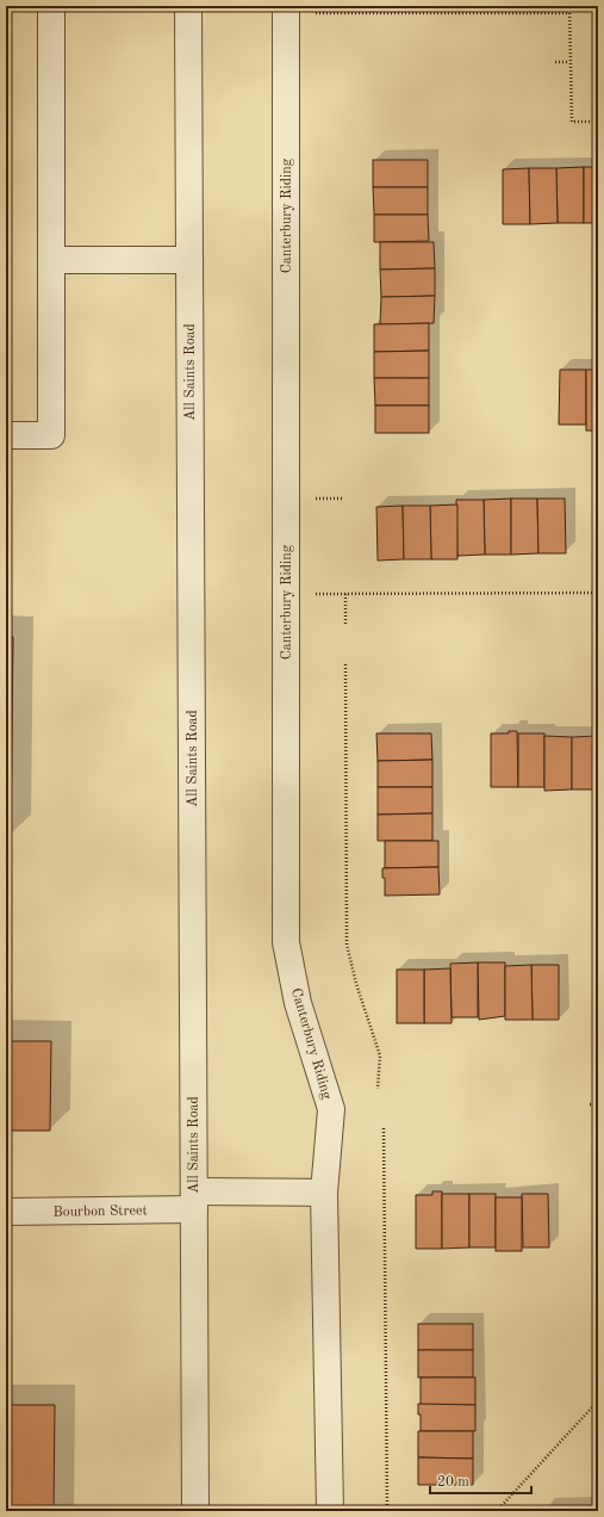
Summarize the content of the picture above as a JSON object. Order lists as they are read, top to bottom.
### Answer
{
  "streets": {
    "street": ["Canterbury Riding", "All Saints Road", "Bourbon Street"]
  },
  "crossings": [
    ["All Saints Road", "Bourbon Street"]
  ],
  "scale_bar": "20 m"
}
